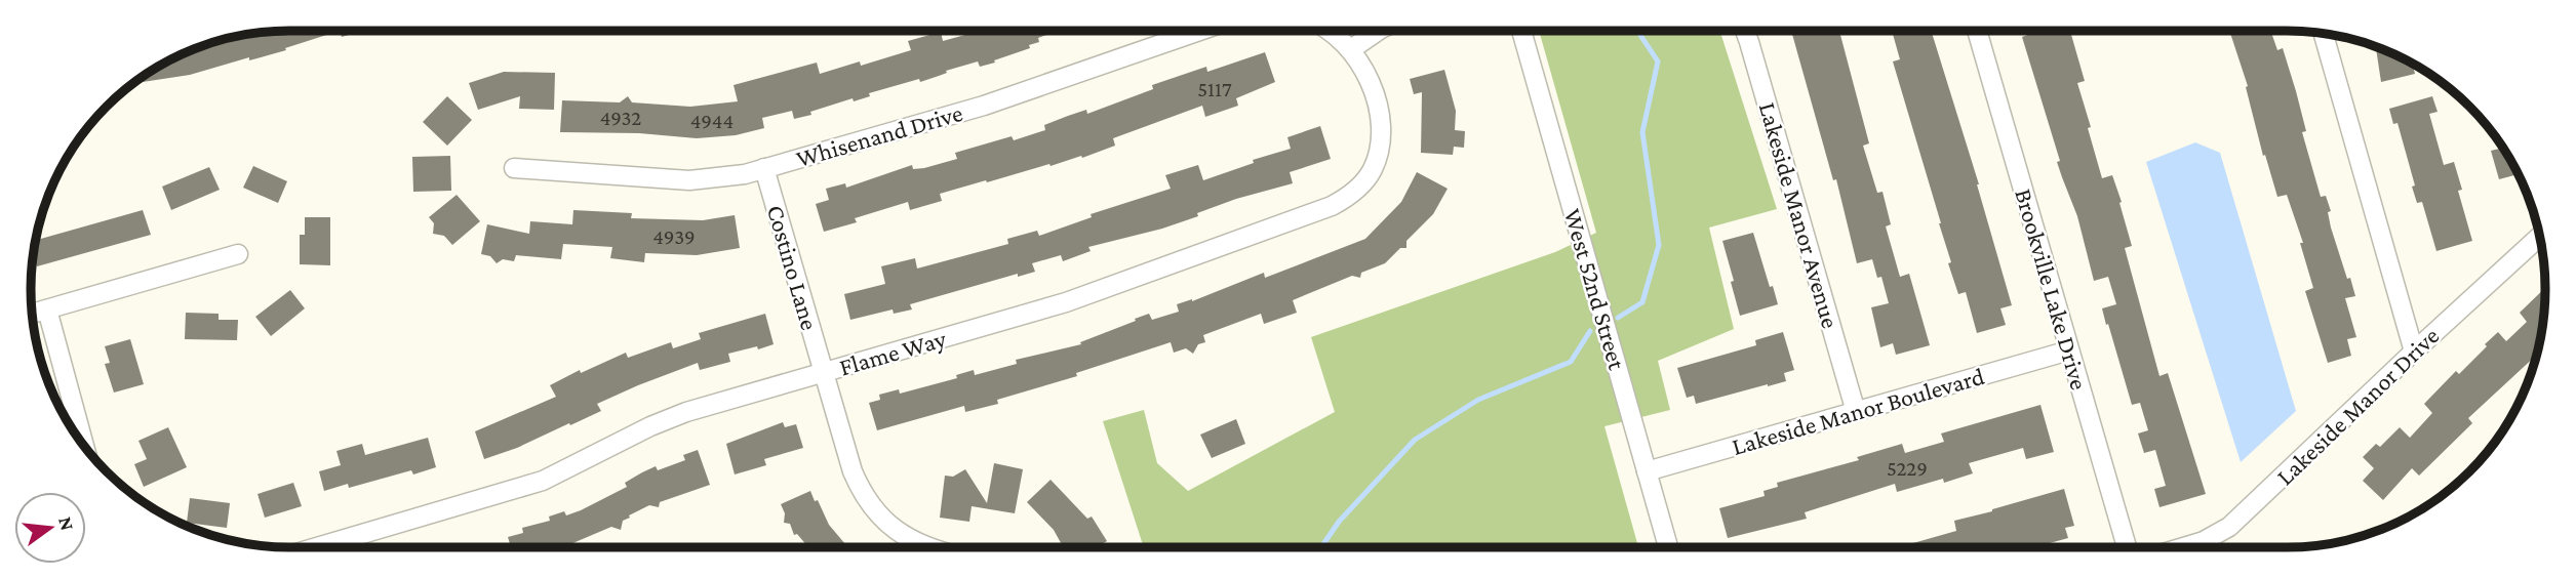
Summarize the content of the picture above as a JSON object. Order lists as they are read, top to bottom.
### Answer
{
  "streets": {
    "street": [
      "Whisenand Drive",
      "Lakeside Manor Avenue",
      "Costino Lane",
      "West 52nd Street",
      "Brookville Lake Drive",
      "Flame Way",
      "Lakeside Manor Drive",
      "Lakeside Manor Boulevard"
    ]
  },
  "crossings": [
    ["Whisenand Drive", "Costino Lane"],
    ["Lakeside Manor Avenue", "Lakeside Manor Boulevard"],
    ["Costino Lane", "Flame Way"],
    ["West 52nd Street", "Lakeside Manor Boulevard"],
    ["Brookville Lake Drive", "Lakeside Manor Boulevard"]
  ],
  "house_numbers": [
    "5117",
    "4932",
    "4944",
    "4939",
    "5229"
  ],
  "north": "right"
}
